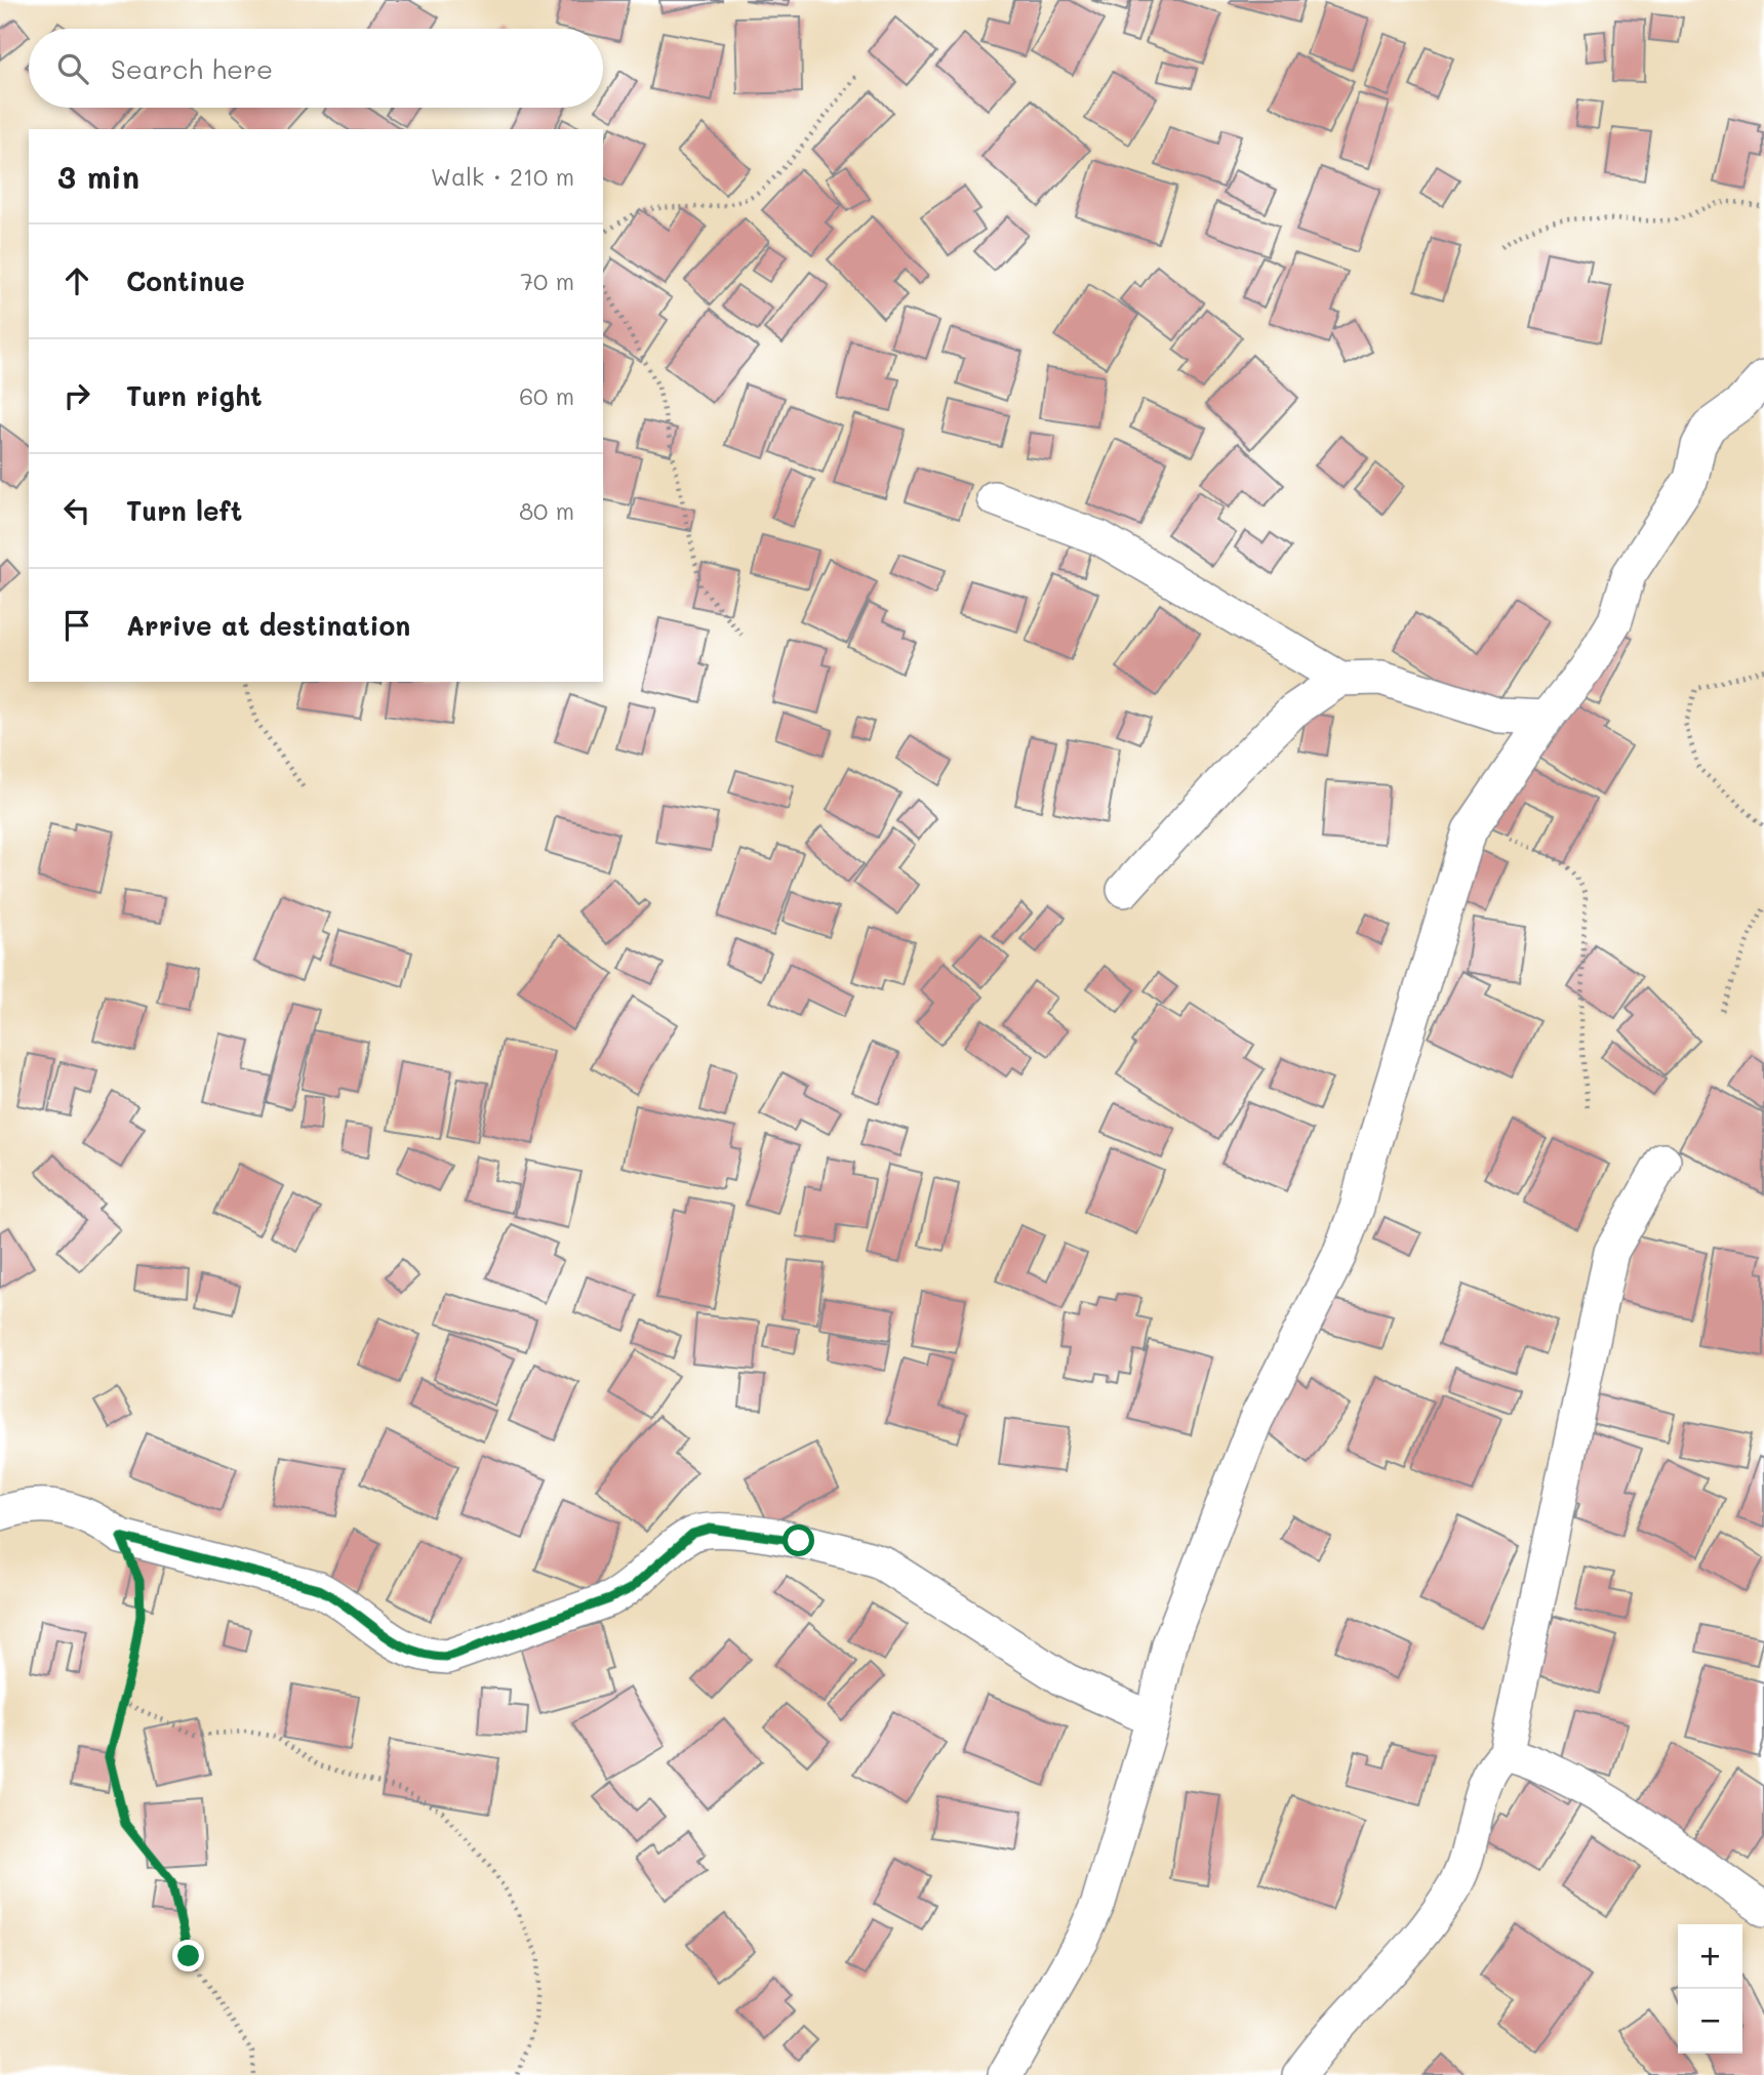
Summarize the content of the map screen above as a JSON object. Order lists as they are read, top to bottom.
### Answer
{
  "page": {
    "search": "Search here",
    "heading": ["3 min", "Walk · 210 m"],
    "list": [
      ["Continue", "70 m"],
      ["Turn right", "60 m"],
      ["Turn left", "80 m"],
      "Arrive at destination"
    ],
    "map_buttons": ["+", "−"]
  }
}
